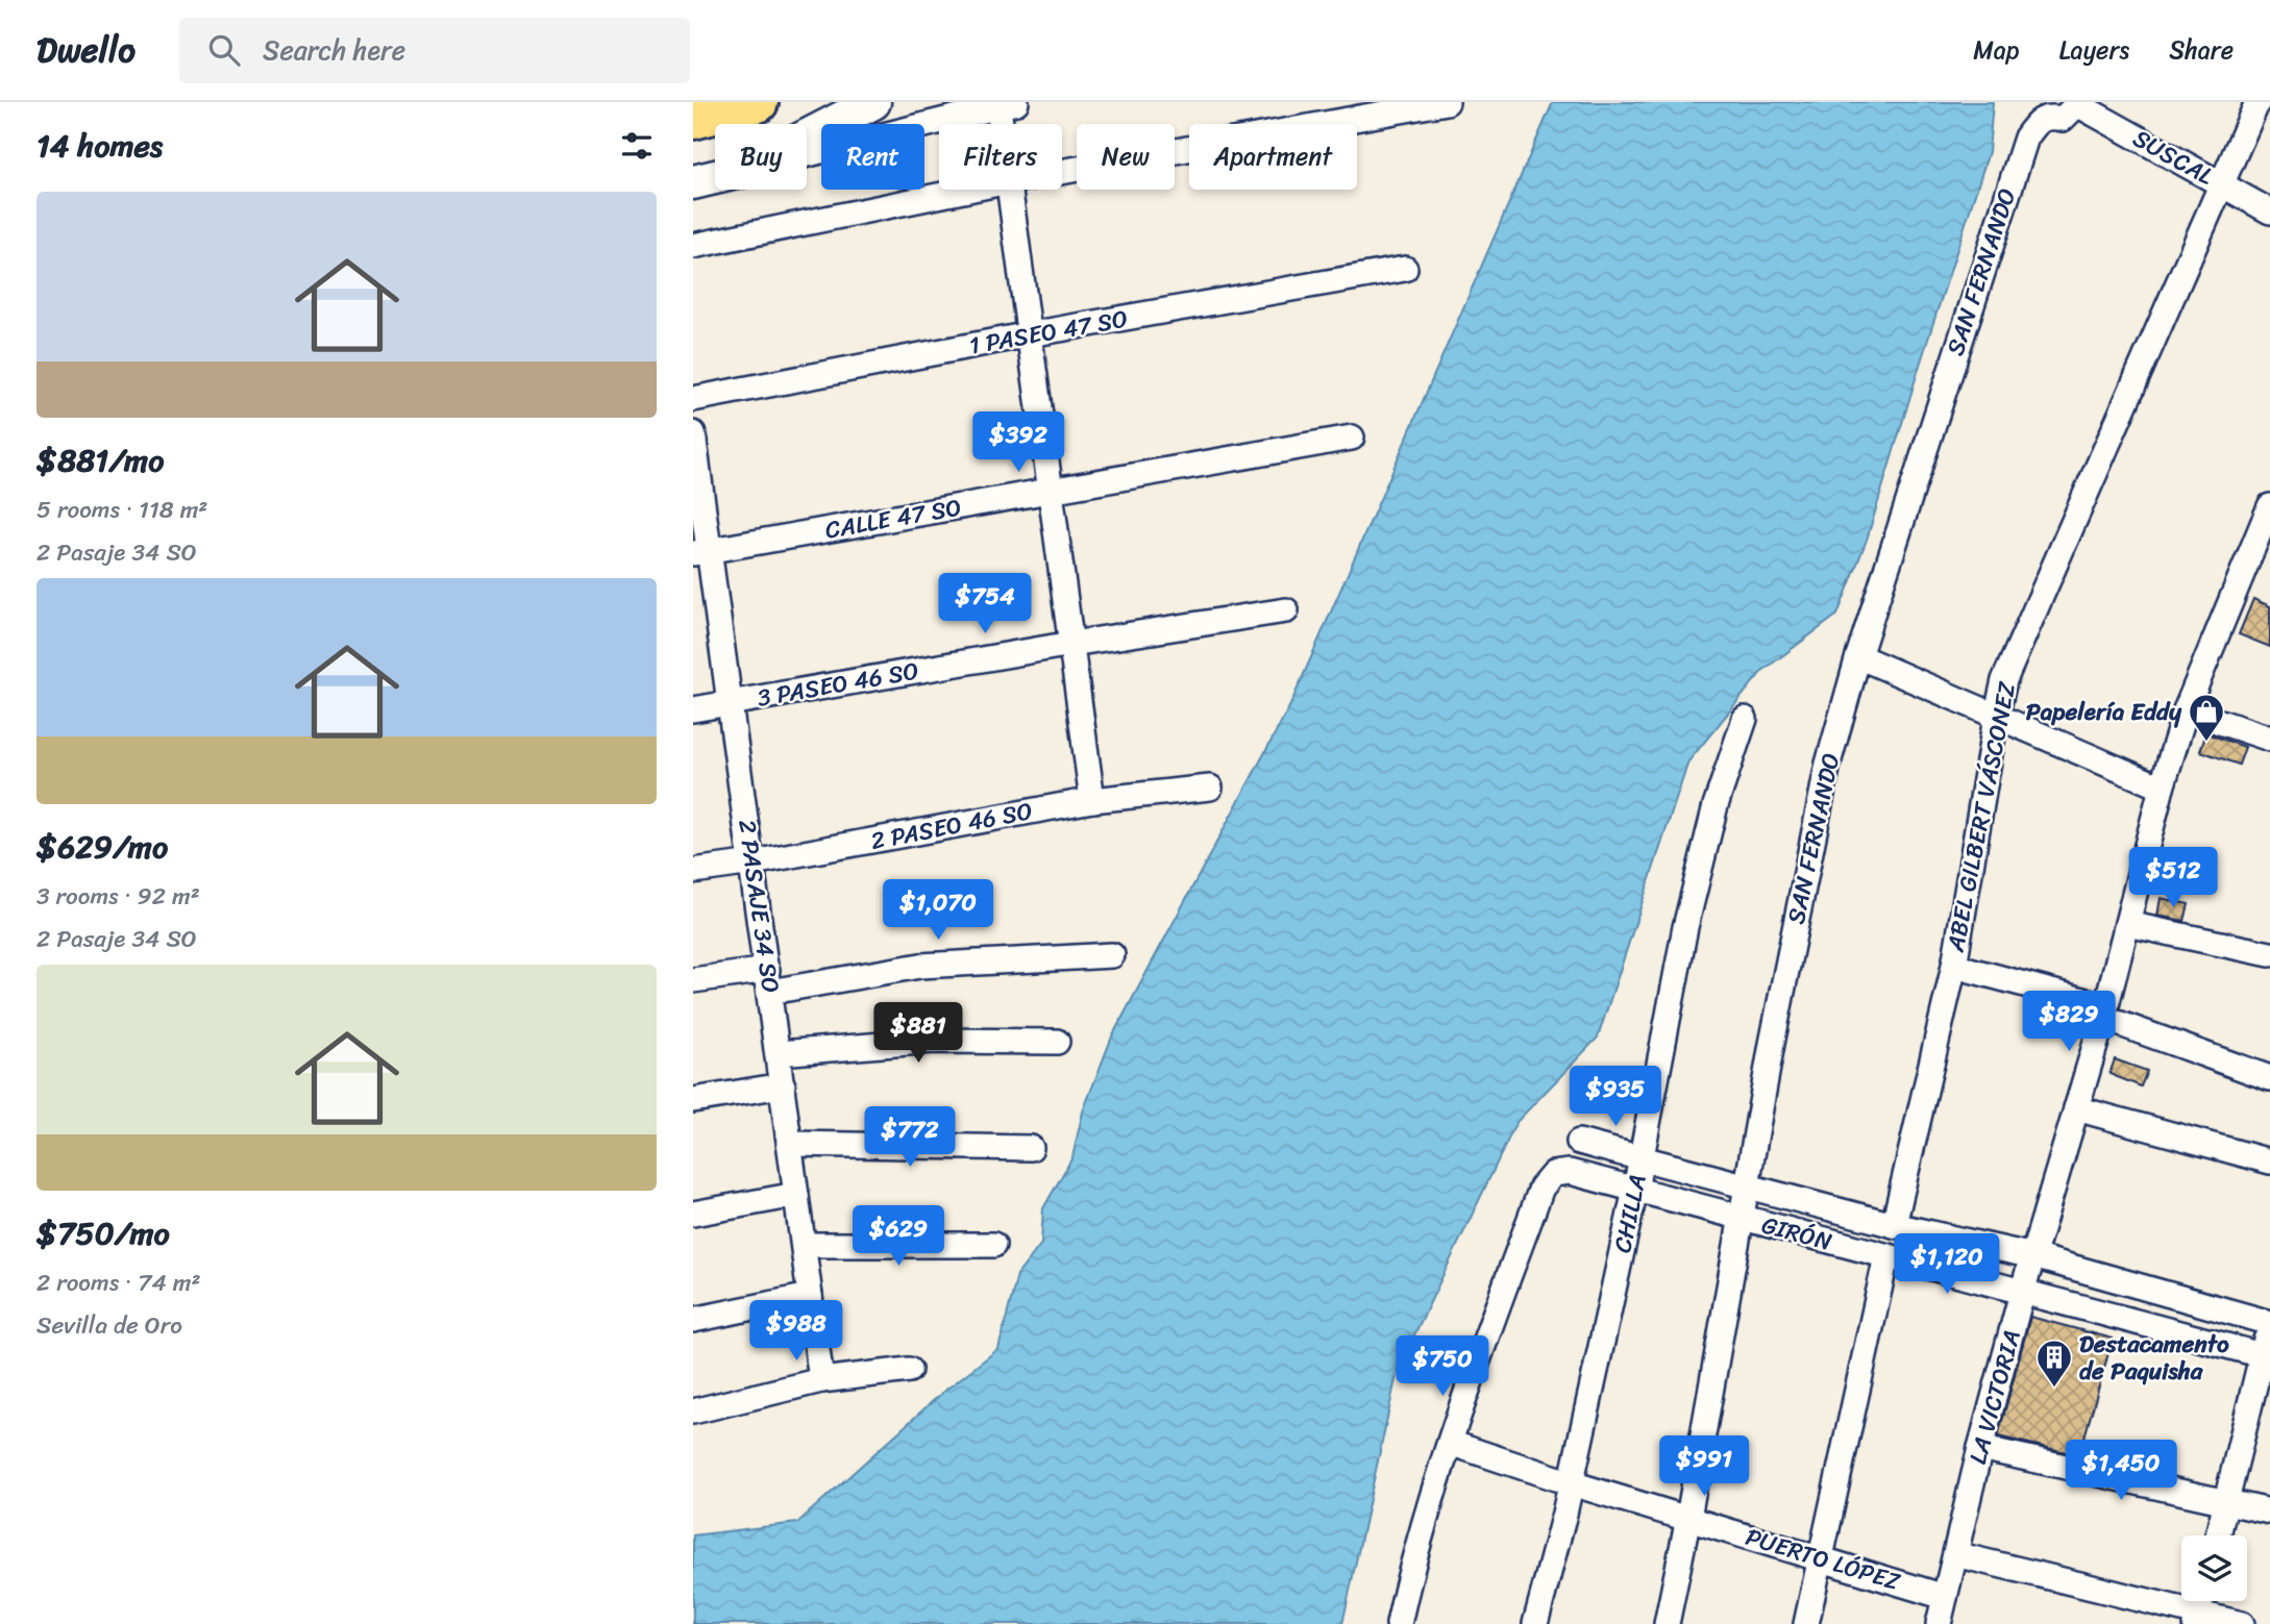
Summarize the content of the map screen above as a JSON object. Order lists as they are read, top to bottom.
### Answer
{
  "streets": {
    "street": [
      "SUSCAL",
      "SAN FERNANDO",
      "1 PASEO 47 SO",
      "CALLE 47 SO",
      "3 PASEO 46 SO",
      "ABEL GILBERT VÁSCONEZ",
      "2 PASEO 46 SO",
      "2 PASAJE 34 SO",
      "CHILLA",
      "GIRÓN",
      "LA VICTORIA",
      "PUERTO LÓPEZ"
    ]
  },
  "crossings": [
    ["SUSCAL", "SAN FERNANDO"],
    ["SUSCAL", "ABEL GILBERT VÁSCONEZ"],
    ["SAN FERNANDO", "GIRÓN"],
    ["SAN FERNANDO", "PUERTO LÓPEZ"],
    ["CALLE 47 SO", "2 PASAJE 34 SO"],
    ["3 PASEO 46 SO", "2 PASAJE 34 SO"],
    ["ABEL GILBERT VÁSCONEZ", "GIRÓN"],
    ["2 PASEO 46 SO", "2 PASAJE 34 SO"],
    ["CHILLA", "GIRÓN"],
    ["CHILLA", "PUERTO LÓPEZ"],
    ["GIRÓN", "LA VICTORIA"],
    ["GIRÓN", "PUERTO LÓPEZ"],
    ["LA VICTORIA", "PUERTO LÓPEZ"]
  ],
  "places": {
    "shop": ["Papelería Eddy"],
    "building": ["Destacamento de Paquisha"]
  },
  "page": {
    "header": "Dwello",
    "search": "Search here",
    "nav": ["Map", "Layers", "Share"],
    "heading": "14 homes",
    "chip": [
      "Buy",
      "Rent",
      "Filters",
      "New",
      "Apartment"
    ],
    "list": [
      {
        "name": "$881/mo",
        "note": "5 rooms · 118 m² · 2 Pasaje 34 SO"
      },
      {
        "name": "$629/mo",
        "note": "3 rooms · 92 m² · 2 Pasaje 34 SO"
      },
      {
        "name": "$750/mo",
        "note": "2 rooms · 74 m² · Sevilla de Oro"
      }
    ],
    "price": [
      "$392",
      "$754",
      "$512",
      "$1,070",
      "$829",
      "$881",
      "$935",
      "$772",
      "$629",
      "$1,120",
      "$988",
      "$750",
      "$991",
      "$1,450"
    ]
  }
}
